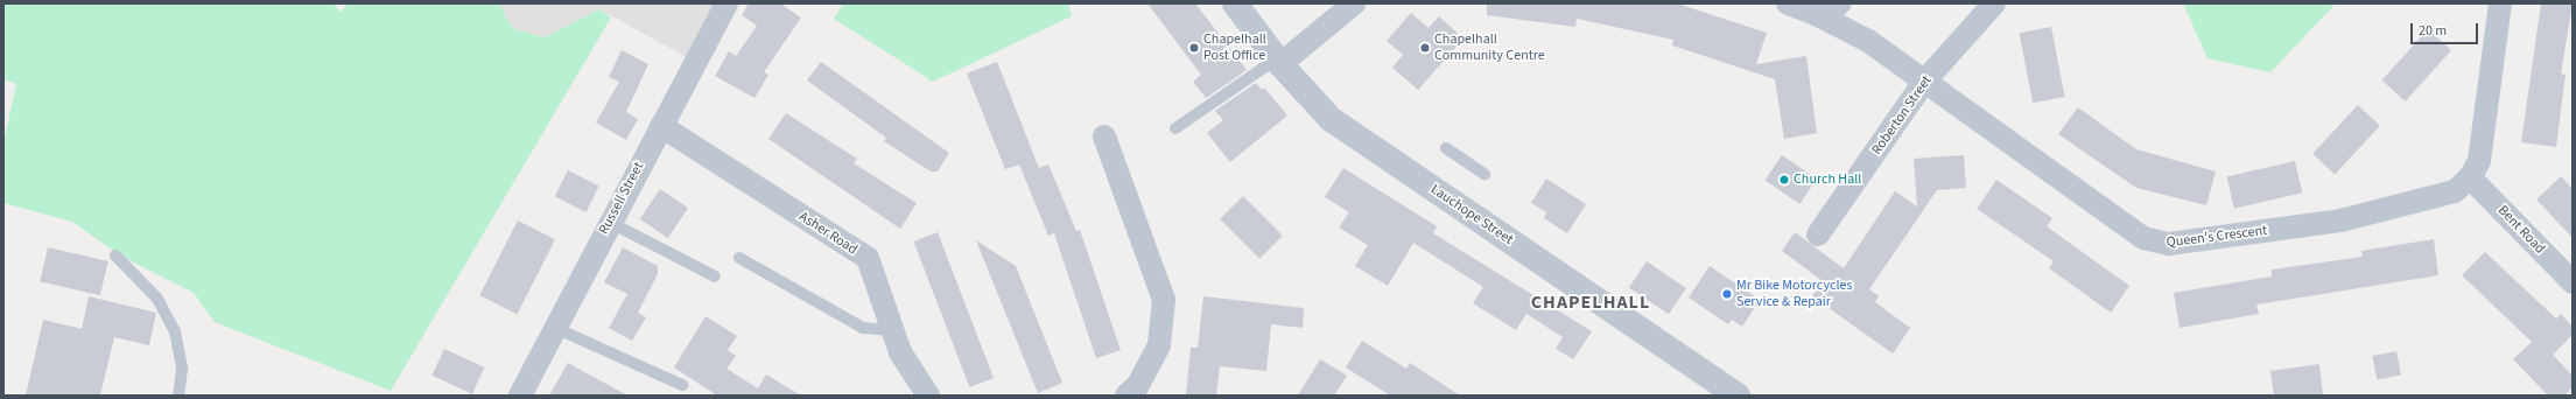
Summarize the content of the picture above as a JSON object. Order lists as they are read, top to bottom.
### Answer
{
  "streets": {
    "street": [
      "Roberton Street",
      "Russell Street",
      "Lauchope Street",
      "Bent Road",
      "Asher Road",
      "Queen's Crescent"
    ]
  },
  "crossings": [
    ["Roberton Street", "Queen's Crescent"],
    ["Russell Street", "Asher Road"],
    ["Bent Road", "Queen's Crescent"]
  ],
  "districts": ["CHAPELHALL"],
  "places": [
    "Chapelhall Post Office",
    "Chapelhall Community Centre",
    "Church Hall",
    "Mr Bike Motorcycles Service & Repair"
  ],
  "scale_bar": "20 m"
}
